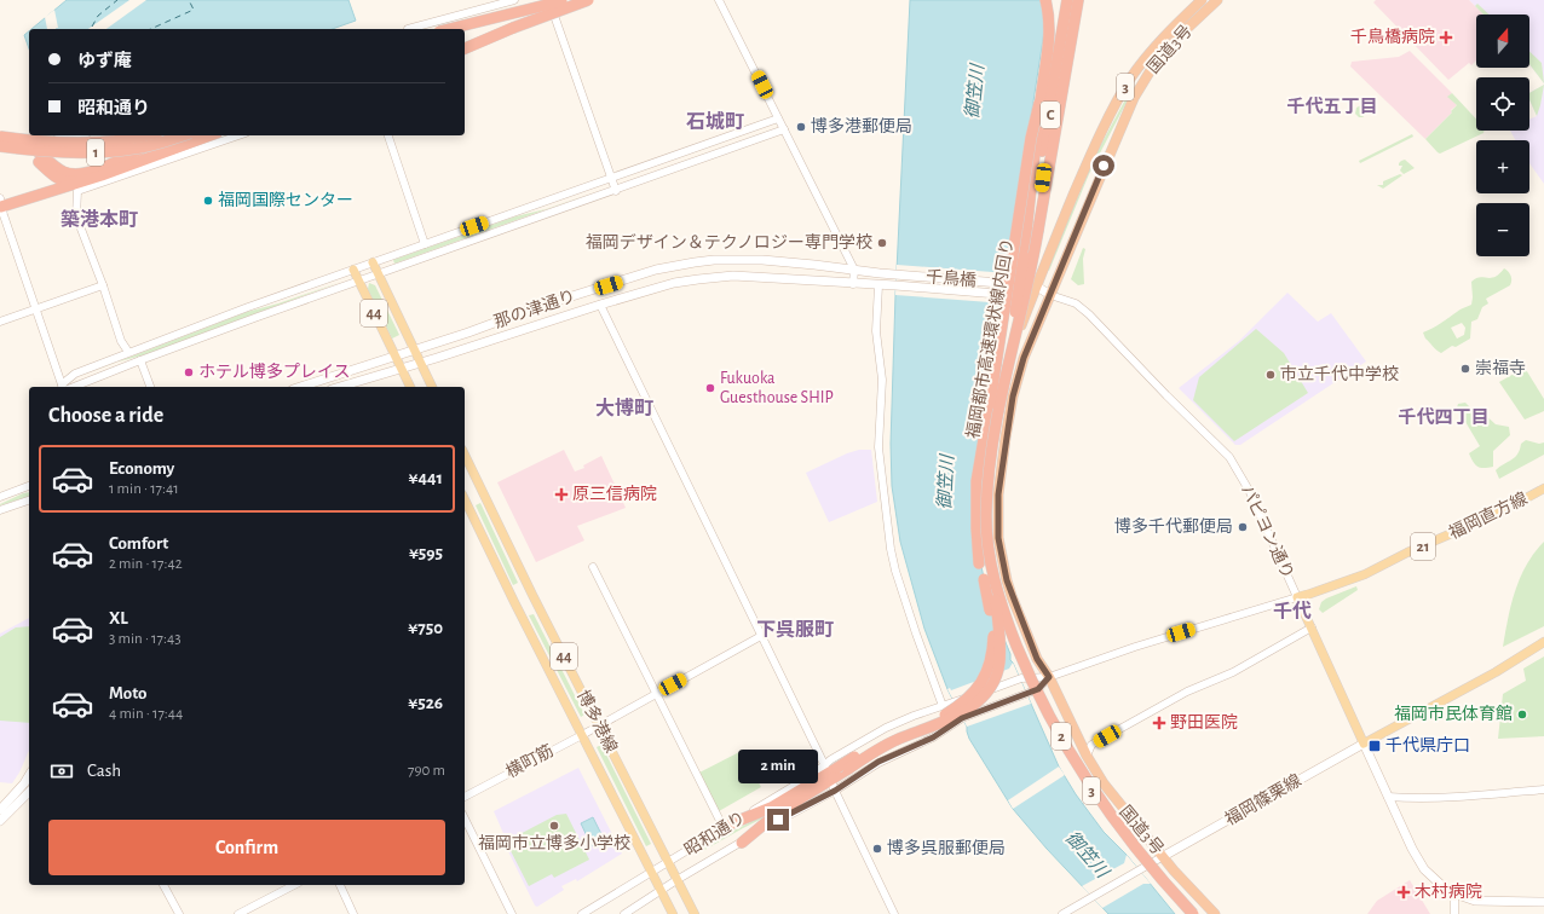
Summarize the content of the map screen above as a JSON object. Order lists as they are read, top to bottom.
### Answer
{
  "streets": {
    "highway": [
      "国道3号",
      "3",
      "C",
      "1",
      "福岡都市高速環状線内回り",
      "2"
    ],
    "main road": [
      "千鳥橋",
      "那の津通り",
      "44",
      "福岡直方線",
      "パピヨン通り",
      "21",
      "博多港線",
      "福岡篠栗線"
    ],
    "street": ["横町筋", "昭和通り"]
  },
  "crossings": [
    ["国道3号", "千鳥橋"],
    ["国道3号", "福岡都市高速環状線内回り"],
    ["国道3号", "パピヨン通り"],
    ["国道3号", "2"],
    ["国道3号", "福岡篠栗線"],
    ["C", "福岡都市高速環状線内回り"],
    ["C", "2"],
    ["千鳥橋", "那の津通り"],
    ["那の津通り", "44"],
    ["福岡都市高速環状線内回り", "2"],
    ["福岡直方線", "パピヨン通り"],
    ["パピヨン通り", "福岡篠栗線"],
    ["博多港線", "横町筋"],
    ["博多港線", "昭和通り"]
  ],
  "districts": [
    "千代五丁目",
    "石城町",
    "築港本町",
    "大博町",
    "千代四丁目",
    "千代",
    "下呉服町"
  ],
  "water": ["御笠川"],
  "places": {
    "health": [
      "千鳥橋病院",
      "原三信病院",
      "野田医院",
      "木村病院"
    ],
    "other": [
      "博多港郵便局",
      "福岡国際センター",
      "福岡デザイン＆テクノロジー専門学校",
      "崇福寺",
      "ホテル博多プレイス",
      "市立千代中学校",
      "Fukuoka Guesthouse SHIP",
      "博多千代郵便局",
      "福岡市民体育館",
      "福岡市立博多小学校",
      "博多呉服郵便局"
    ],
    "transit": ["千代県庁口"]
  },
  "north": "top",
  "page": {
    "map_buttons": ["+", "−"],
    "banner": ["ゆず庵", "昭和通り"],
    "heading": "Choose a ride",
    "list": [
      {
        "name": "Economy",
        "note": "1 min · 17:41",
        "value": "¥441"
      },
      {
        "name": "Comfort",
        "note": "2 min · 17:42",
        "value": "¥595"
      },
      {
        "name": "XL",
        "note": "3 min · 17:43",
        "value": "¥750"
      },
      {
        "name": "Moto",
        "note": "4 min · 17:44",
        "value": "¥526"
      }
    ],
    "pay": ["Cash", "790 m"],
    "bubble": "2 min",
    "buttons": "Confirm"
  }
}
